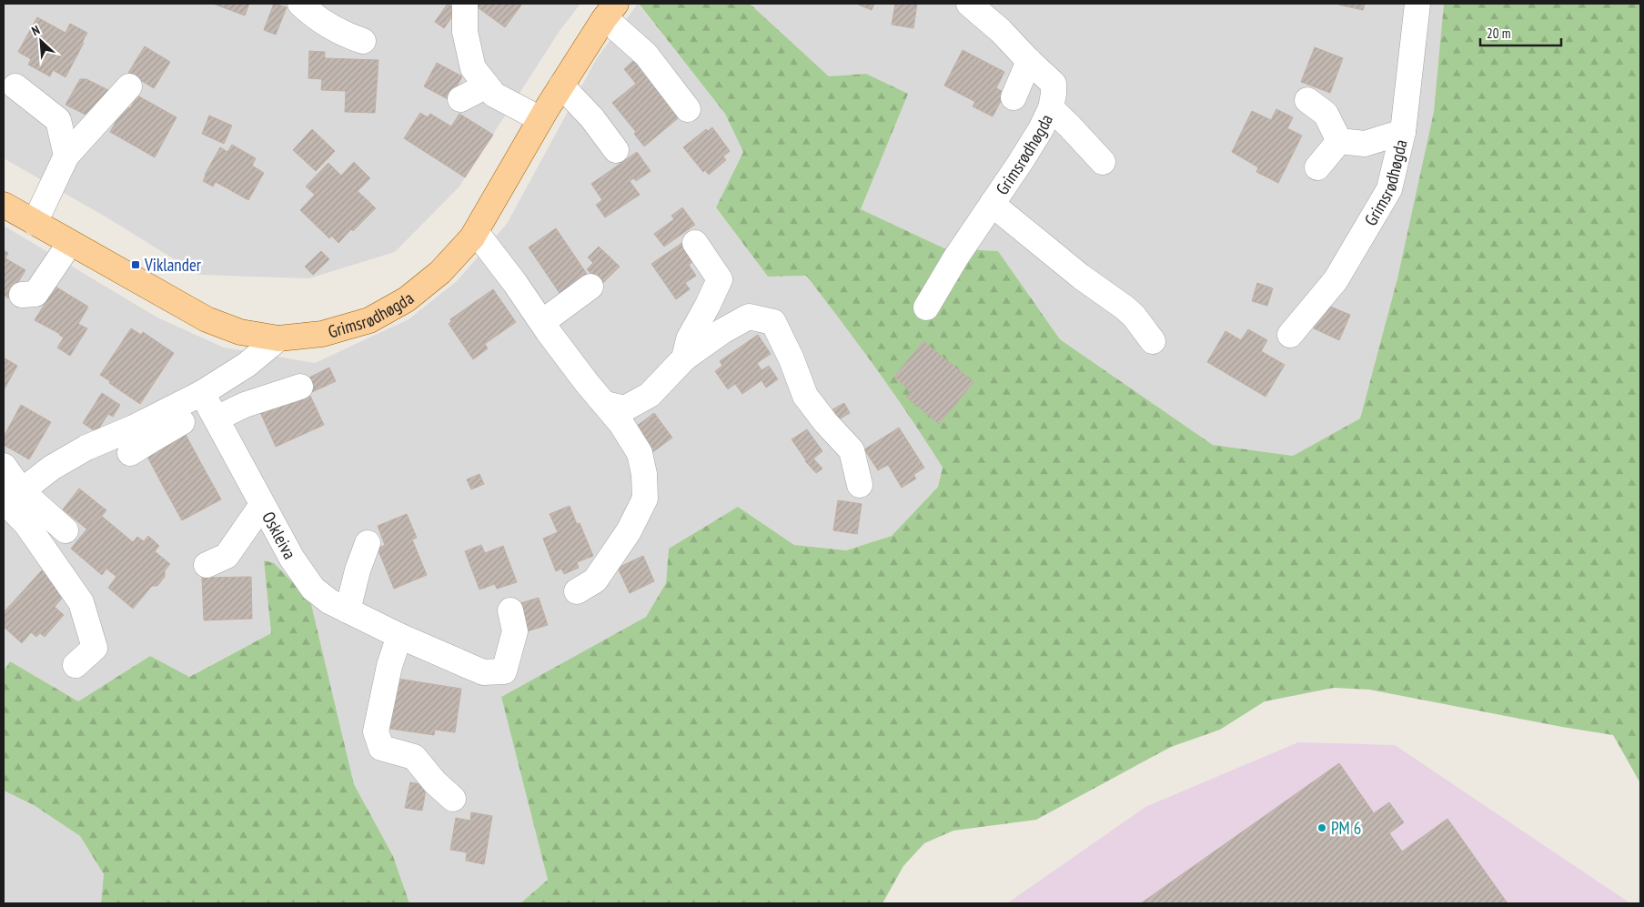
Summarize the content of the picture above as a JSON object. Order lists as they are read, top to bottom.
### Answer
{
  "streets": {
    "main road": ["Grimsrødhøgda"],
    "street": ["Oskleiva"]
  },
  "places": {
    "transit": ["Viklander"],
    "other": ["PM 6"]
  },
  "scale_bar": "20 m",
  "north": "top left"
}
